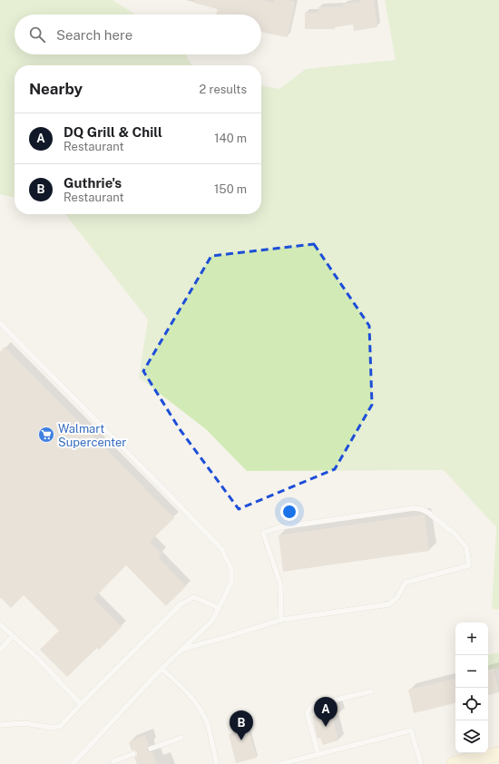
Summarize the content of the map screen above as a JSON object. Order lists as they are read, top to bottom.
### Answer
{
  "places": {
    "supermarket": ["Walmart Supercenter"]
  },
  "page": {
    "search": "Search here",
    "heading": ["Nearby", "2 results"],
    "list": [
      {
        "mark": "A",
        "name": "DQ Grill & Chill",
        "note": "Restaurant",
        "value": "140 m"
      },
      {
        "mark": "B",
        "name": "Guthrie's",
        "note": "Restaurant",
        "value": "150 m"
      }
    ],
    "map_buttons": ["+", "−"],
    "pins": ["A", "B"]
  }
}
